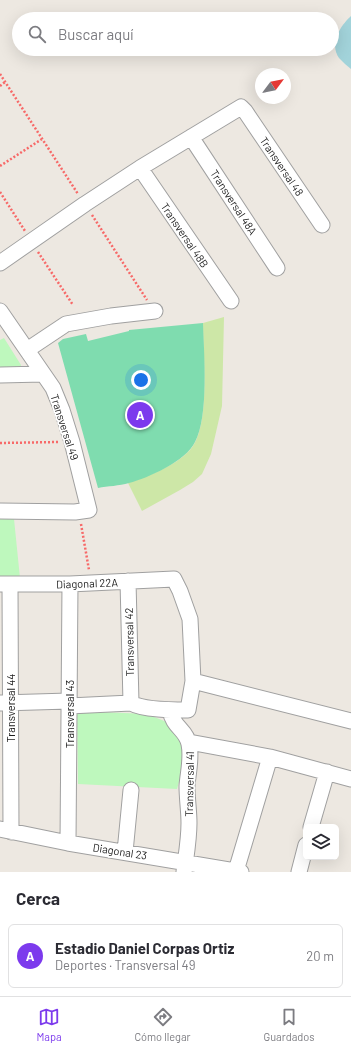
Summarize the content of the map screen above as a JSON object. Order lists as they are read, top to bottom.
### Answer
{
  "streets": {
    "street": [
      "Transversal 48",
      "Transversal 48A",
      "Transversal 48B",
      "Transversal 49",
      "Diagonal 22A",
      "Transversal 42",
      "Transversal 44",
      "Transversal 43",
      "Transversal 41",
      "Diagonal 23"
    ]
  },
  "crossings": [
    ["Transversal 48", "Transversal 48A"],
    ["Diagonal 22A", "Transversal 42"],
    ["Diagonal 22A", "Transversal 44"],
    ["Diagonal 22A", "Transversal 43"],
    ["Transversal 44", "Diagonal 23"],
    ["Transversal 43", "Diagonal 23"],
    ["Transversal 41", "Diagonal 23"]
  ],
  "north": "top right",
  "page": {
    "search": "Buscar aquí",
    "pins": "A",
    "heading": "Cerca",
    "list": [
      {
        "mark": "A",
        "name": "Estadio Daniel Corpas Ortiz",
        "note": "Deportes · Transversal 49",
        "value": "20 m"
      }
    ],
    "nav": ["Mapa", "Cómo llegar", "Guardados"]
  }
}
